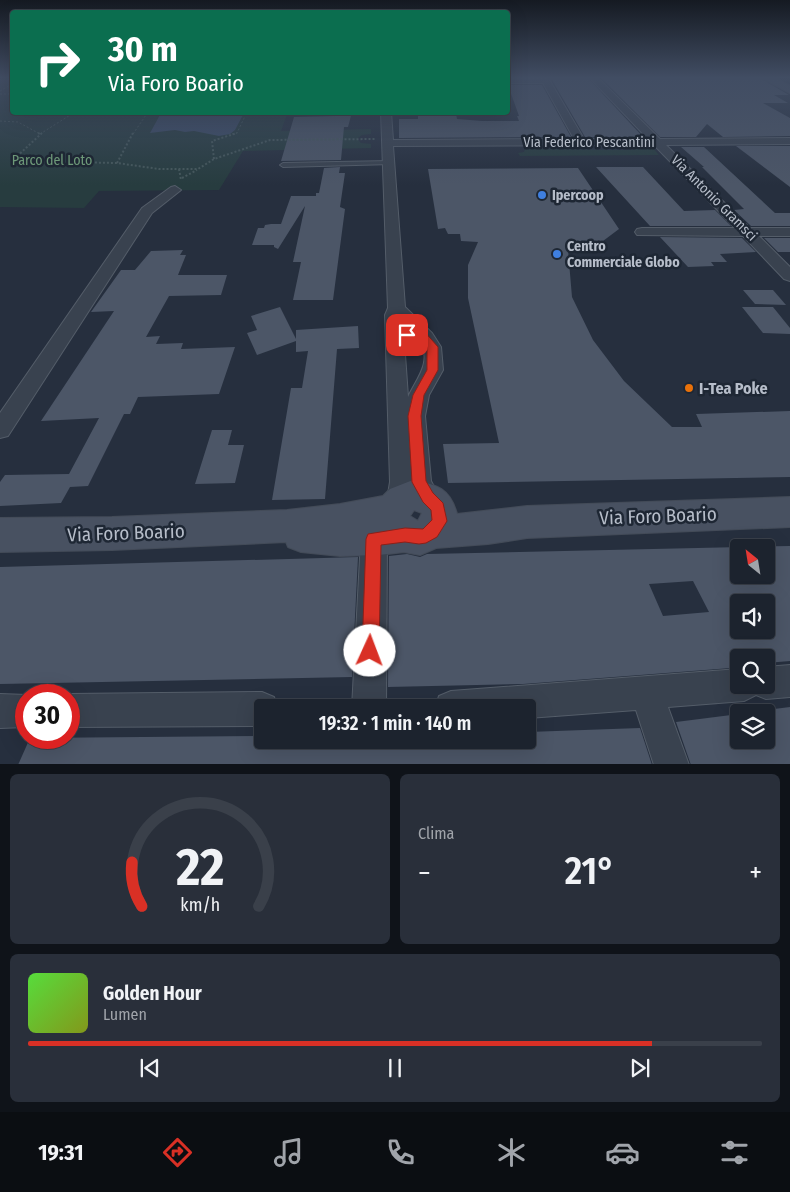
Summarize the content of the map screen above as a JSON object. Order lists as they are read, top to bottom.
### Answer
{
  "streets": {
    "street": ["Via Federico Pescantini", "Via Antonio Gramsci", "Via Foro Boario"]
  },
  "crossings": [
    ["Via Federico Pescantini", "Via Antonio Gramsci"]
  ],
  "parks": ["Parco del Loto"],
  "places": ["Ipercoop", "Centro Commerciale Globo", "I-Tea Poke"],
  "north": "top left",
  "page": {
    "turn": ["30 m", "Via Foro Boario"],
    "limit": "30",
    "trip": "19:32 · 1 min · 140 m",
    "tile": "Clima",
    "heat": ["−", "21°", "+"],
    "song": ["Golden Hour", "Lumen"],
    "tabs": "19:31",
    "gauge": ["22", "km/h"]
  }
}
